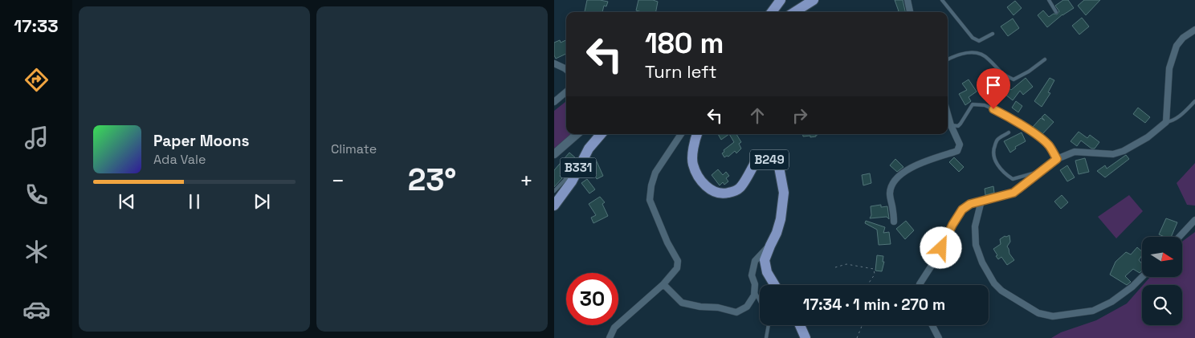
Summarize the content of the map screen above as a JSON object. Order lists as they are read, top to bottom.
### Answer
{
  "streets": {
    "main road": ["B249", "B331"]
  },
  "north": "right",
  "page": {
    "tabs": "17:33",
    "tile": "Climate",
    "turn": ["180 m", "Turn left"],
    "song": ["Paper Moons", "Ada Vale"],
    "heat": ["−", "23°", "+"],
    "limit": "30",
    "trip": "17:34 · 1 min · 270 m"
  }
}
